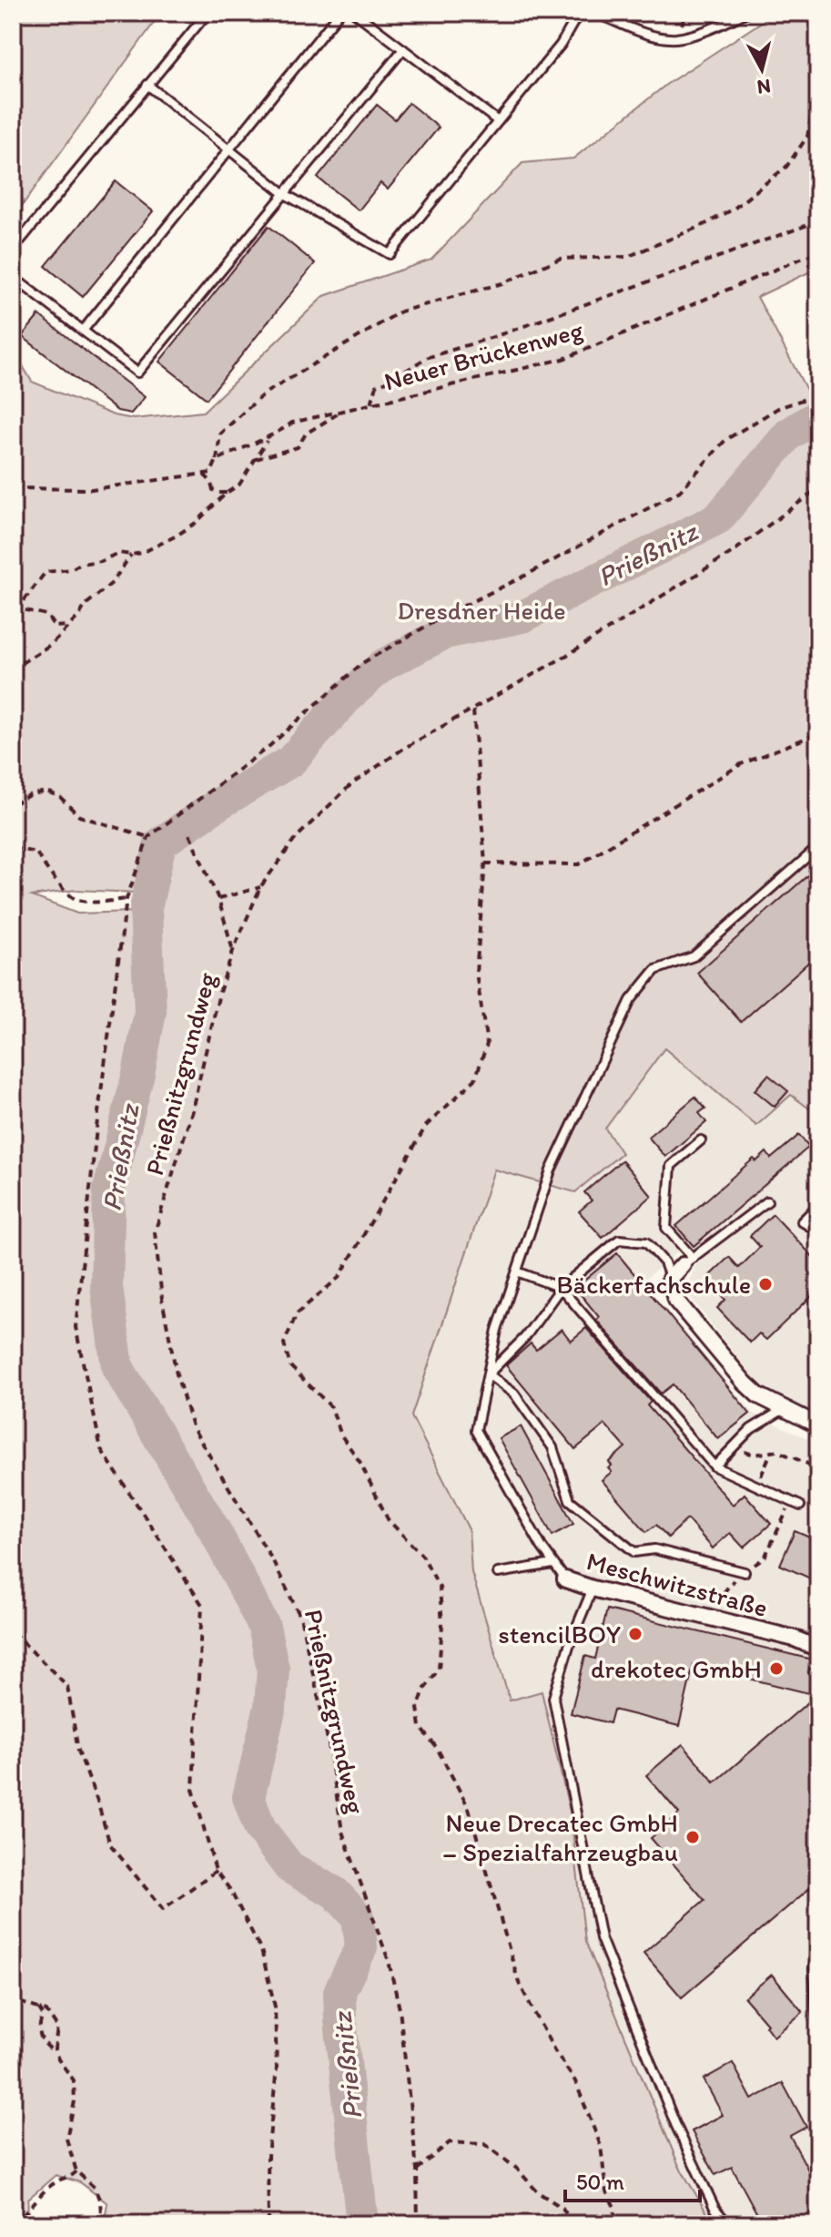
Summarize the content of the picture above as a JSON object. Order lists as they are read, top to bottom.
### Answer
{
  "streets": {
    "street": ["Meschwitzstraße"],
    "path": ["Neuer Brückenweg", "Prießnitzgrundweg"]
  },
  "water": ["Prießnitz"],
  "parks": ["Dresdner Heide"],
  "places": [
    "Bäckerfachschule",
    "stencilBOY",
    "drekotec GmbH",
    "Neue Drecatec GmbH – Spezialfahrzeugbau"
  ],
  "scale_bar": "50 m",
  "north": "bottom"
}
